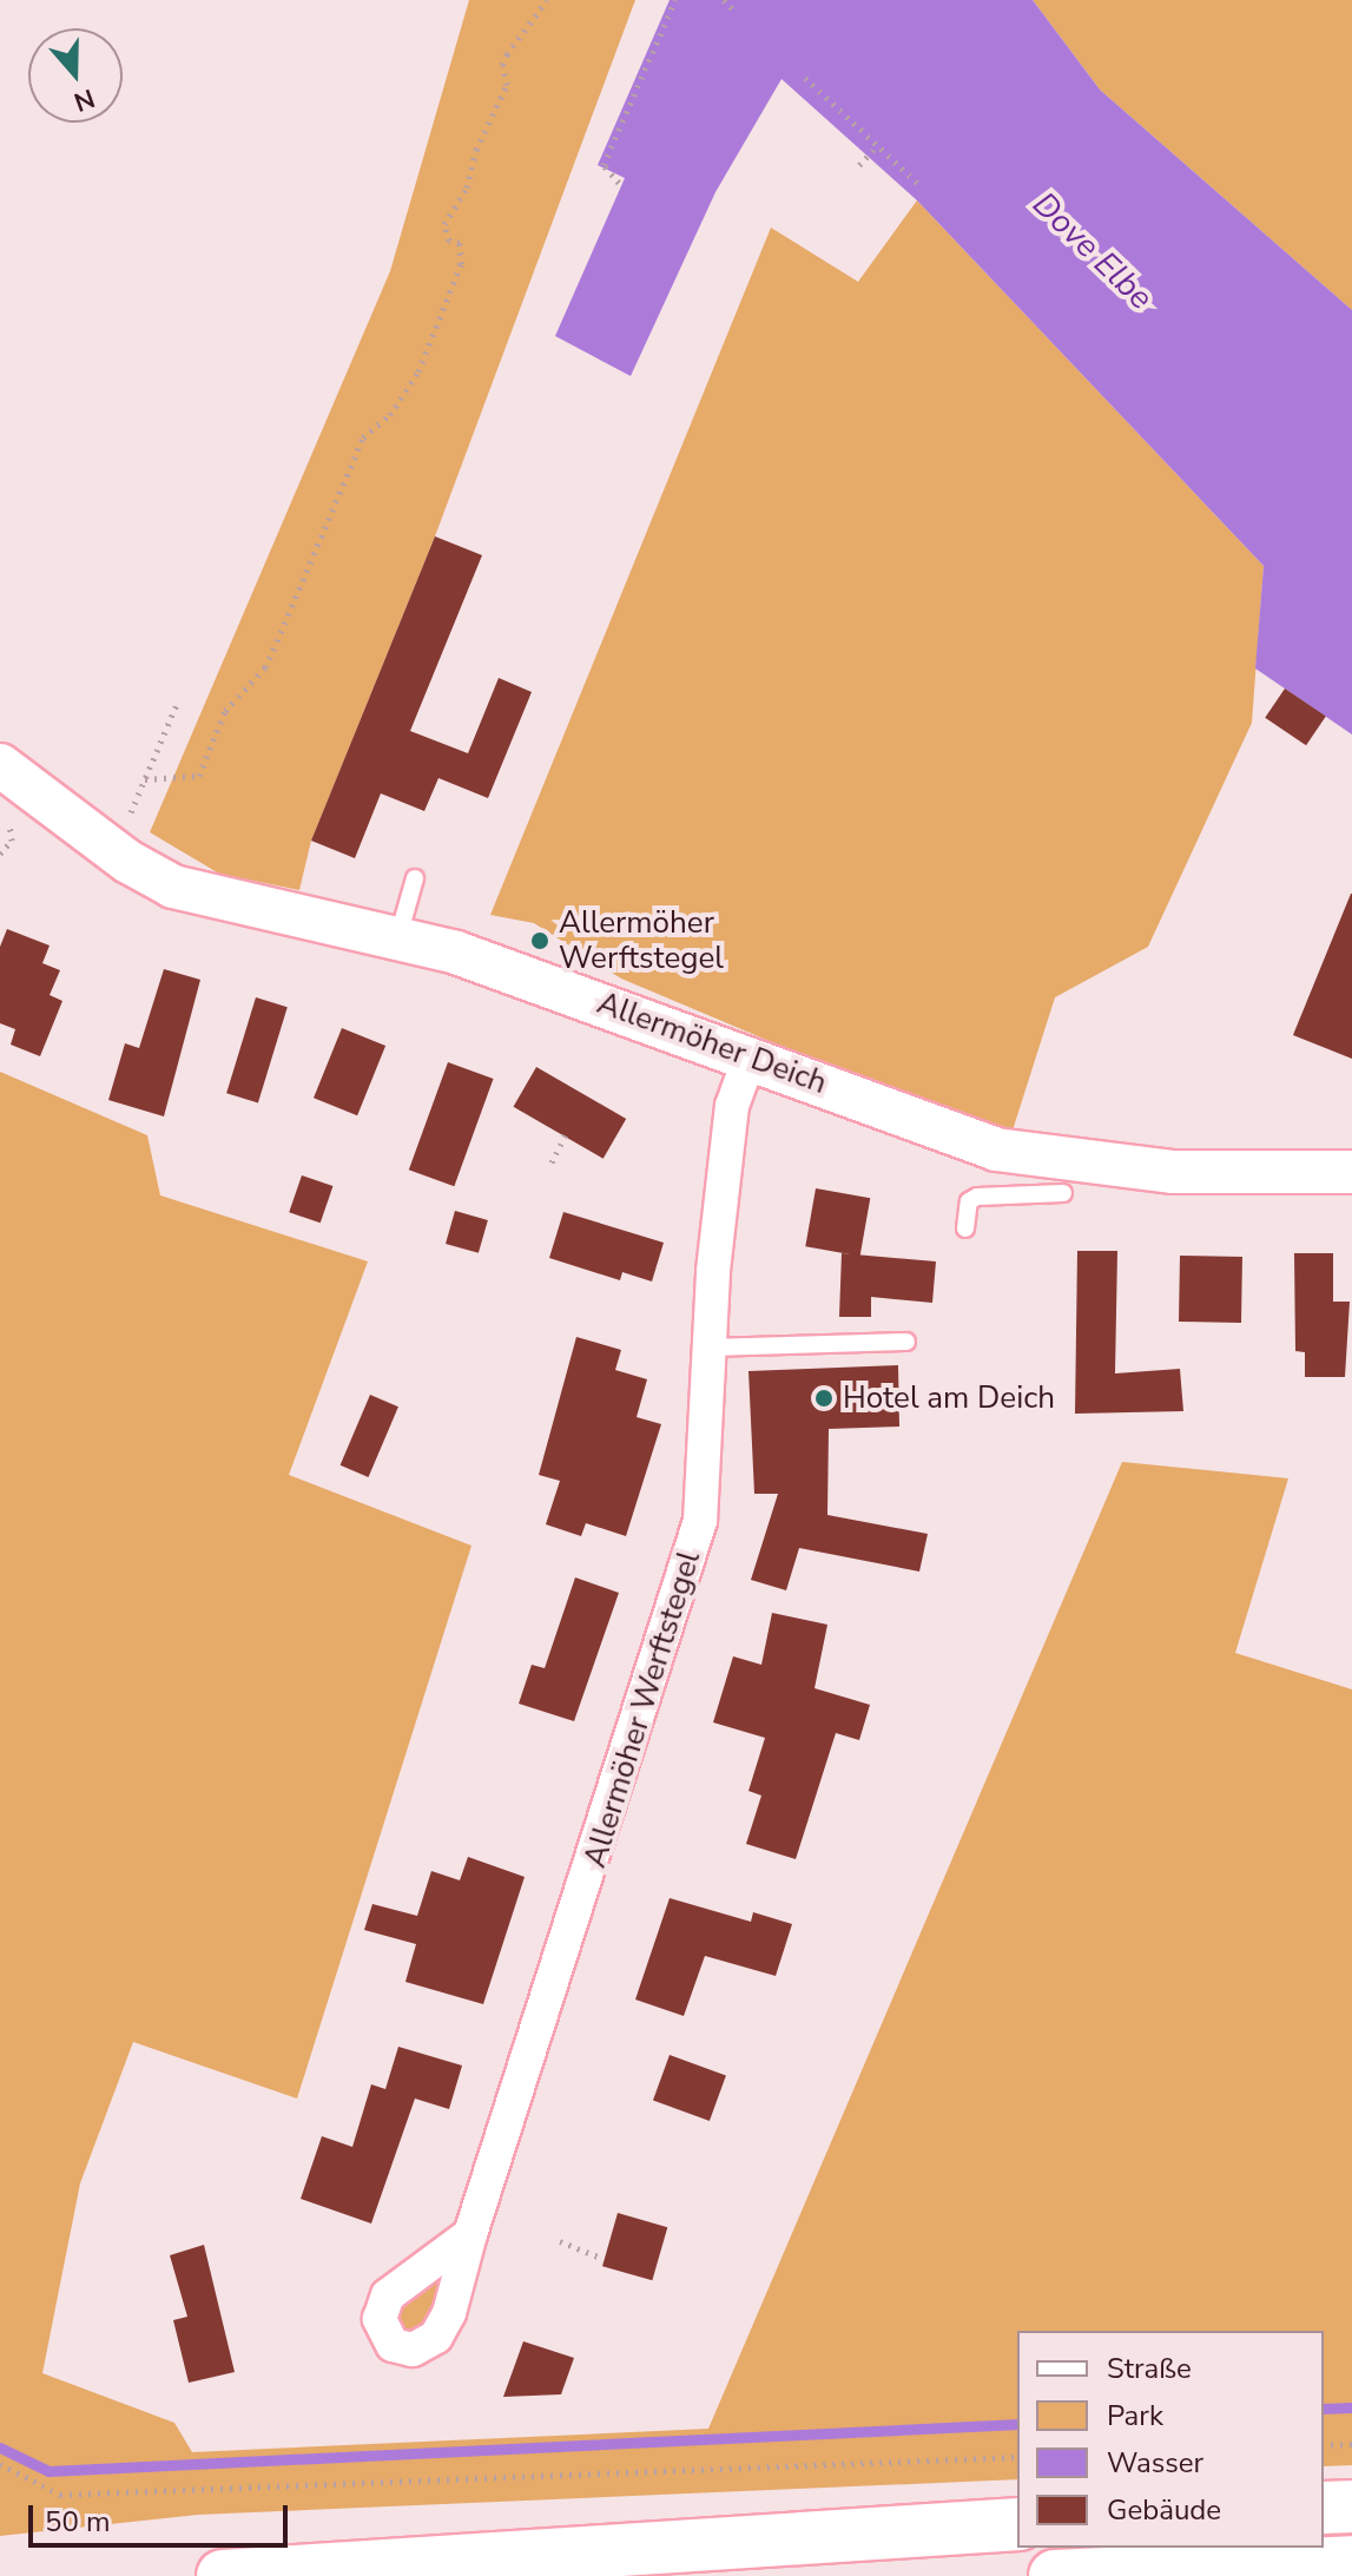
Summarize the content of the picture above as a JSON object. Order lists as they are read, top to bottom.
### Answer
{
  "streets": {
    "street": ["Allermöher Deich", "Allermöher Werftstegel"]
  },
  "crossings": [
    ["Allermöher Deich", "Allermöher Werftstegel"]
  ],
  "water": ["Dove Elbe"],
  "places": ["Allermöher Werftstegel", "Hotel am Deich"],
  "legend": [
    "Straße",
    "Park",
    "Wasser",
    "Gebäude"
  ],
  "scale_bar": "50 m",
  "north": "bottom"
}
